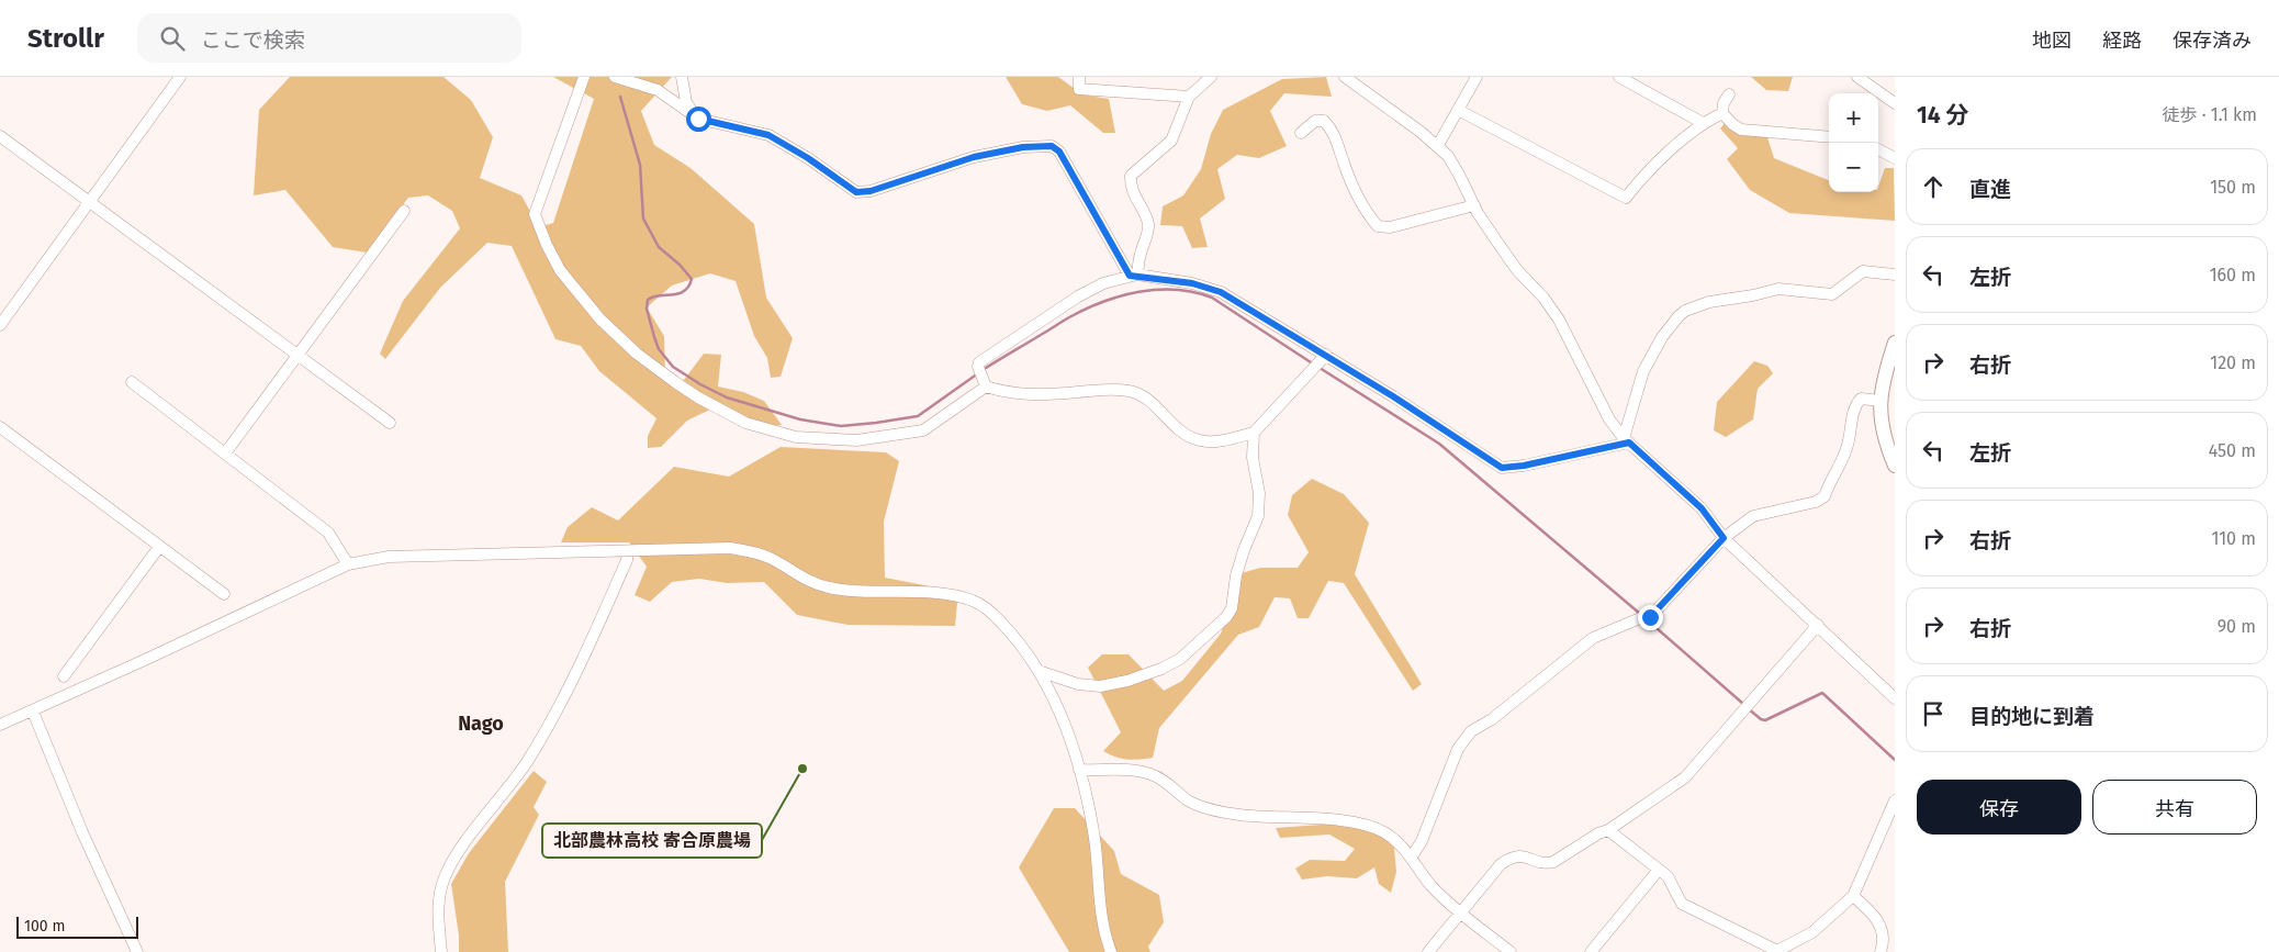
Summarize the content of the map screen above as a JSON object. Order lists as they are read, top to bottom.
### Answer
{
  "districts": ["Nago"],
  "places": ["北部農林高校 寄合原農場"],
  "scale_bar": "100 m",
  "page": {
    "header": "Strollr",
    "search": "ここで検索",
    "nav": ["地図", "経路", "保存済み"],
    "heading": ["14 分", "徒歩 · 1.1 km"],
    "map_buttons": ["+", "−"],
    "list": [
      ["直進", "150 m"],
      ["左折", "160 m"],
      ["右折", "120 m"],
      ["左折", "450 m"],
      ["右折", "110 m"],
      ["右折", "90 m"],
      "目的地に到着"
    ],
    "buttons": ["保存", "共有"],
    "scale": "100 m"
  }
}
